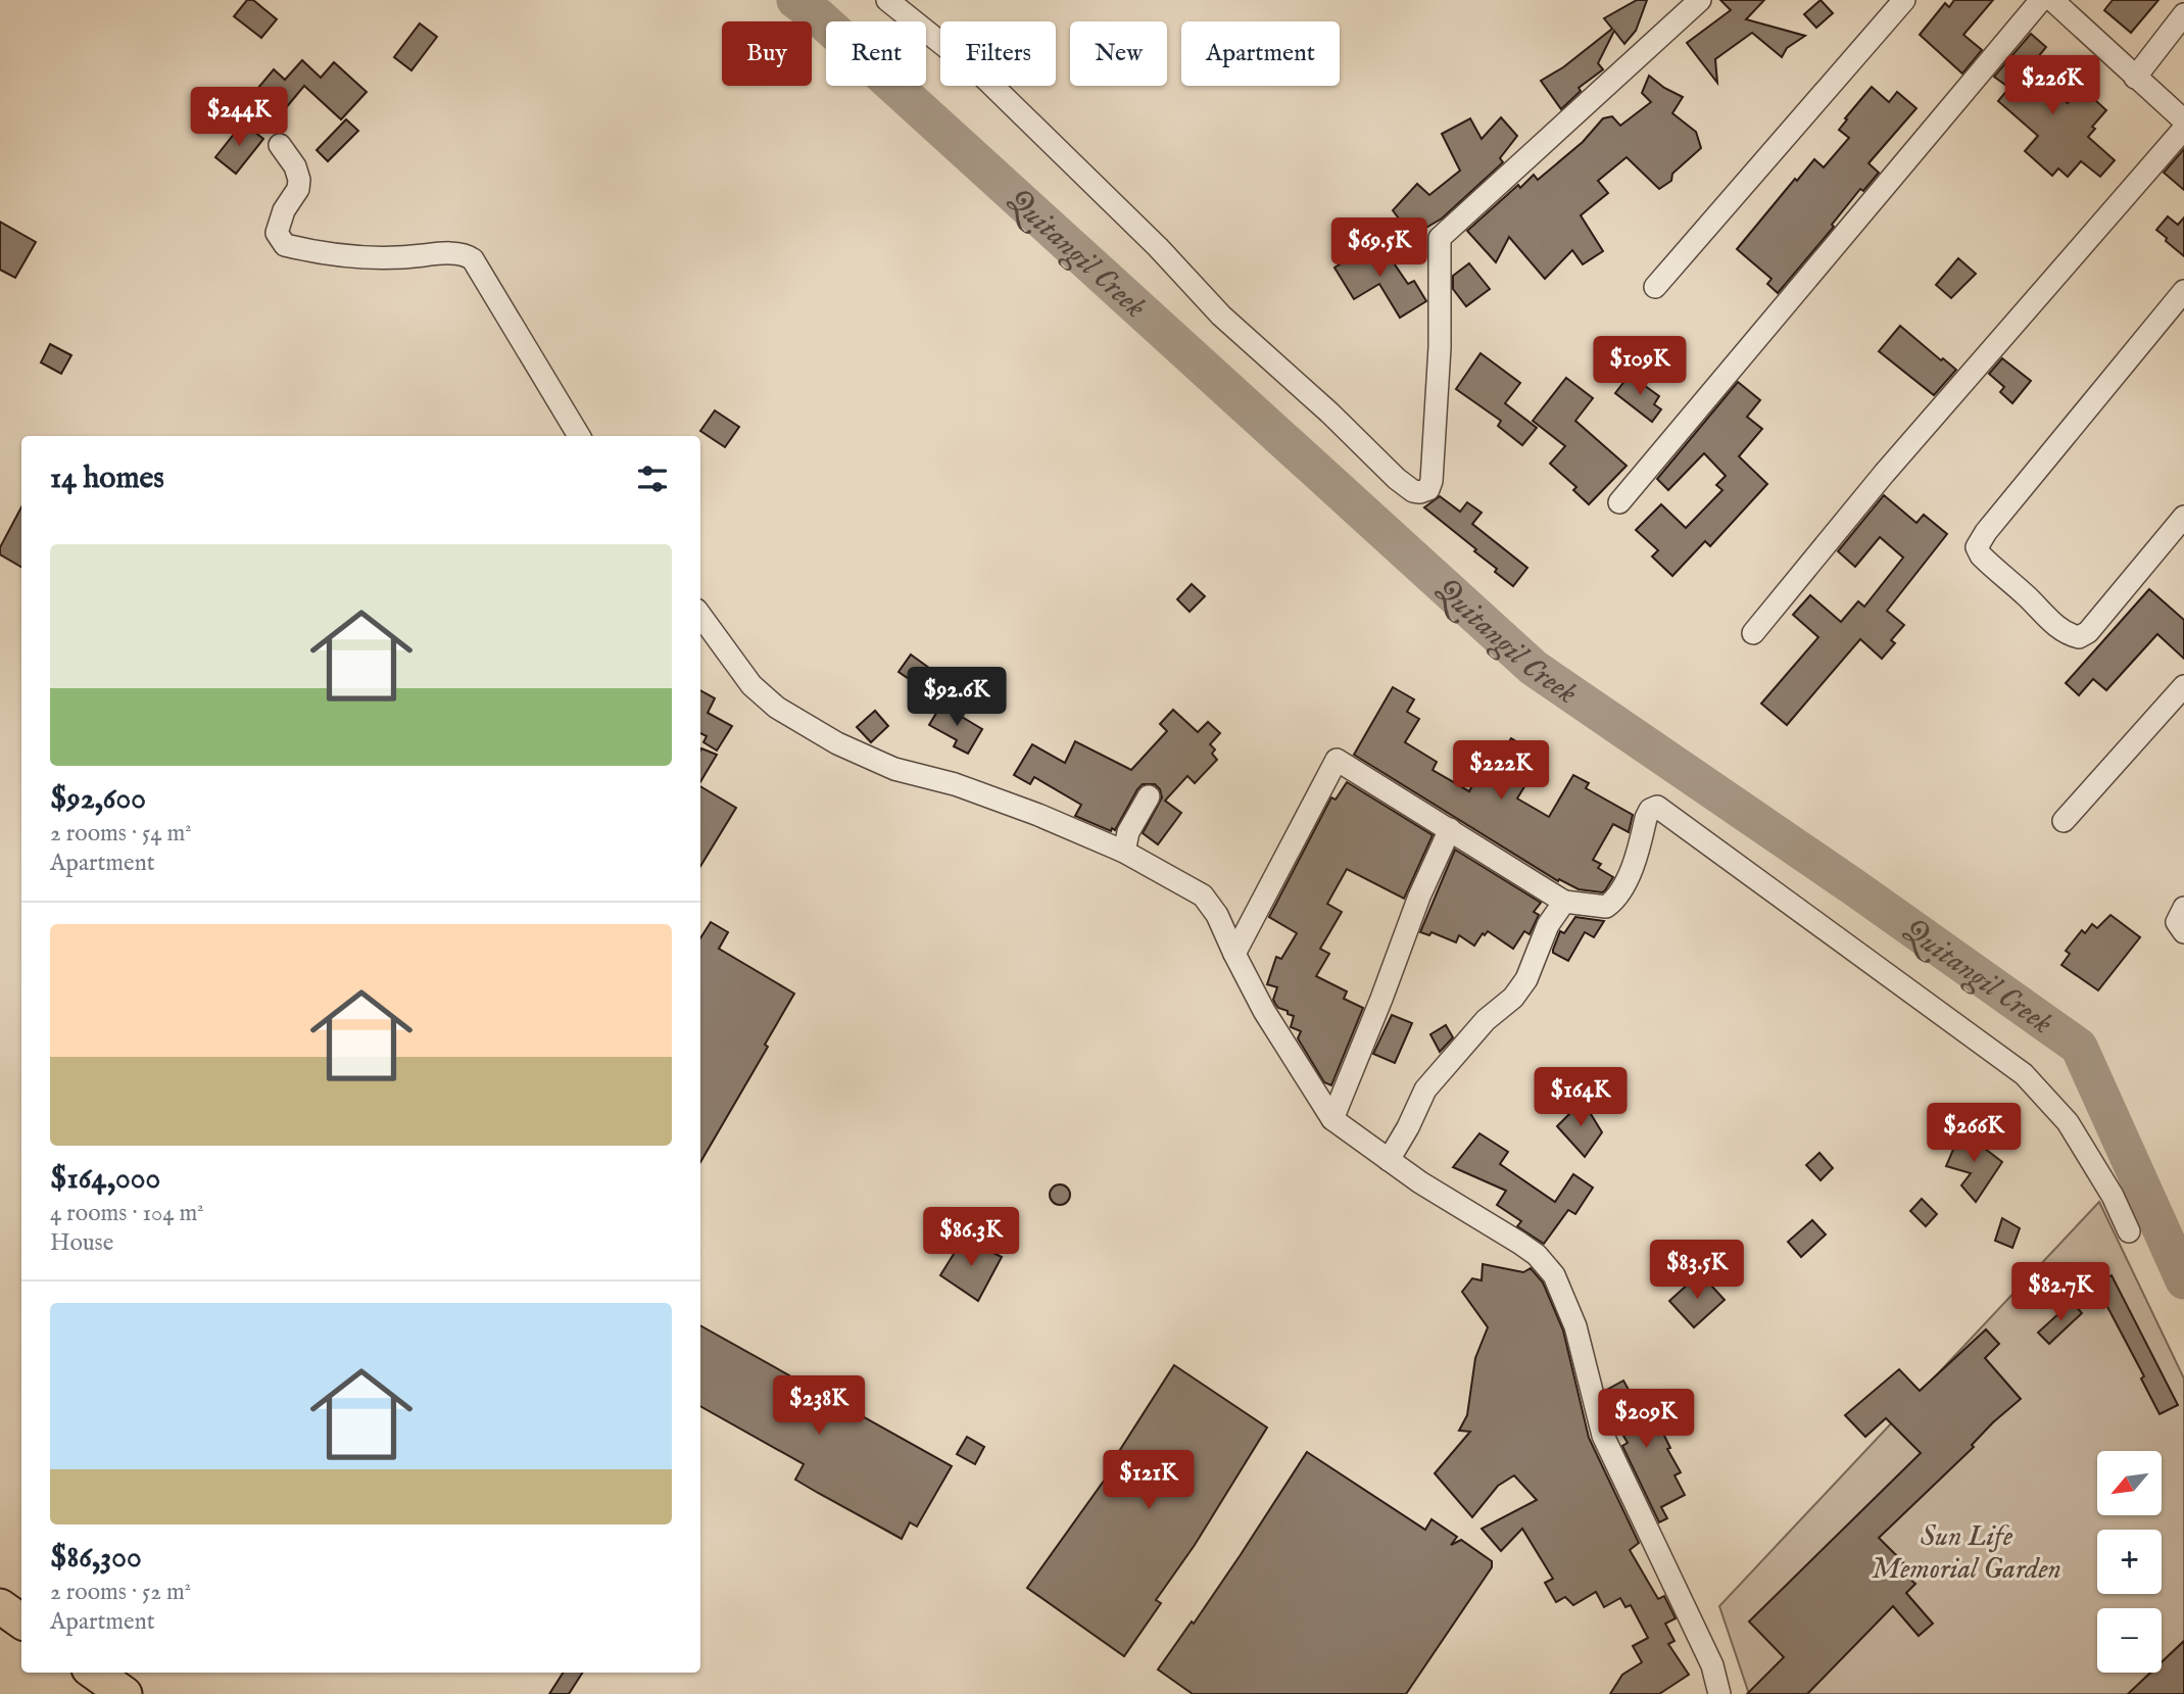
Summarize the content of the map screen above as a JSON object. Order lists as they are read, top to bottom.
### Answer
{
  "water": ["Quitangil Creek"],
  "parks": ["Sun Life Memorial Garden"],
  "north": "bottom left",
  "page": {
    "chip": [
      "Buy",
      "Rent",
      "Filters",
      "New",
      "Apartment"
    ],
    "price": [
      "$226K",
      "$244K",
      "$69.5K",
      "$109K",
      "$92.6K",
      "$222K",
      "$164K",
      "$266K",
      "$86.3K",
      "$83.5K",
      "$82.7K",
      "$238K",
      "$209K",
      "$121K"
    ],
    "heading": "14 homes",
    "list": [
      {
        "name": "$92,600",
        "note": "2 rooms · 54 m² · Apartment"
      },
      {
        "name": "$164,000",
        "note": "4 rooms · 104 m² · House"
      },
      {
        "name": "$86,300",
        "note": "2 rooms · 52 m² · Apartment"
      }
    ],
    "map_buttons": ["+", "−"]
  }
}
